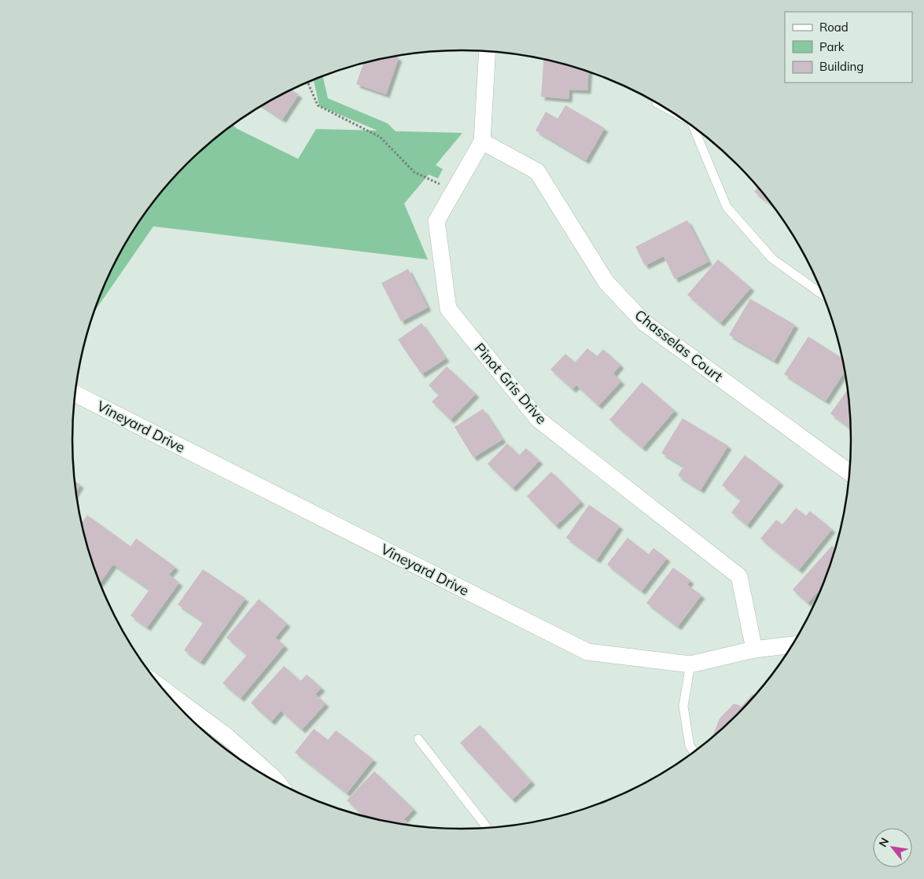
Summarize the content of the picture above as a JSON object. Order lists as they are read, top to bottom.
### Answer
{
  "streets": {
    "street": ["Chasselas Court", "Pinot Gris Drive", "Vineyard Drive"]
  },
  "crossings": [
    ["Chasselas Court", "Pinot Gris Drive"],
    ["Pinot Gris Drive", "Vineyard Drive"]
  ],
  "legend": ["Road", "Park", "Building"],
  "north": "top left"
}
